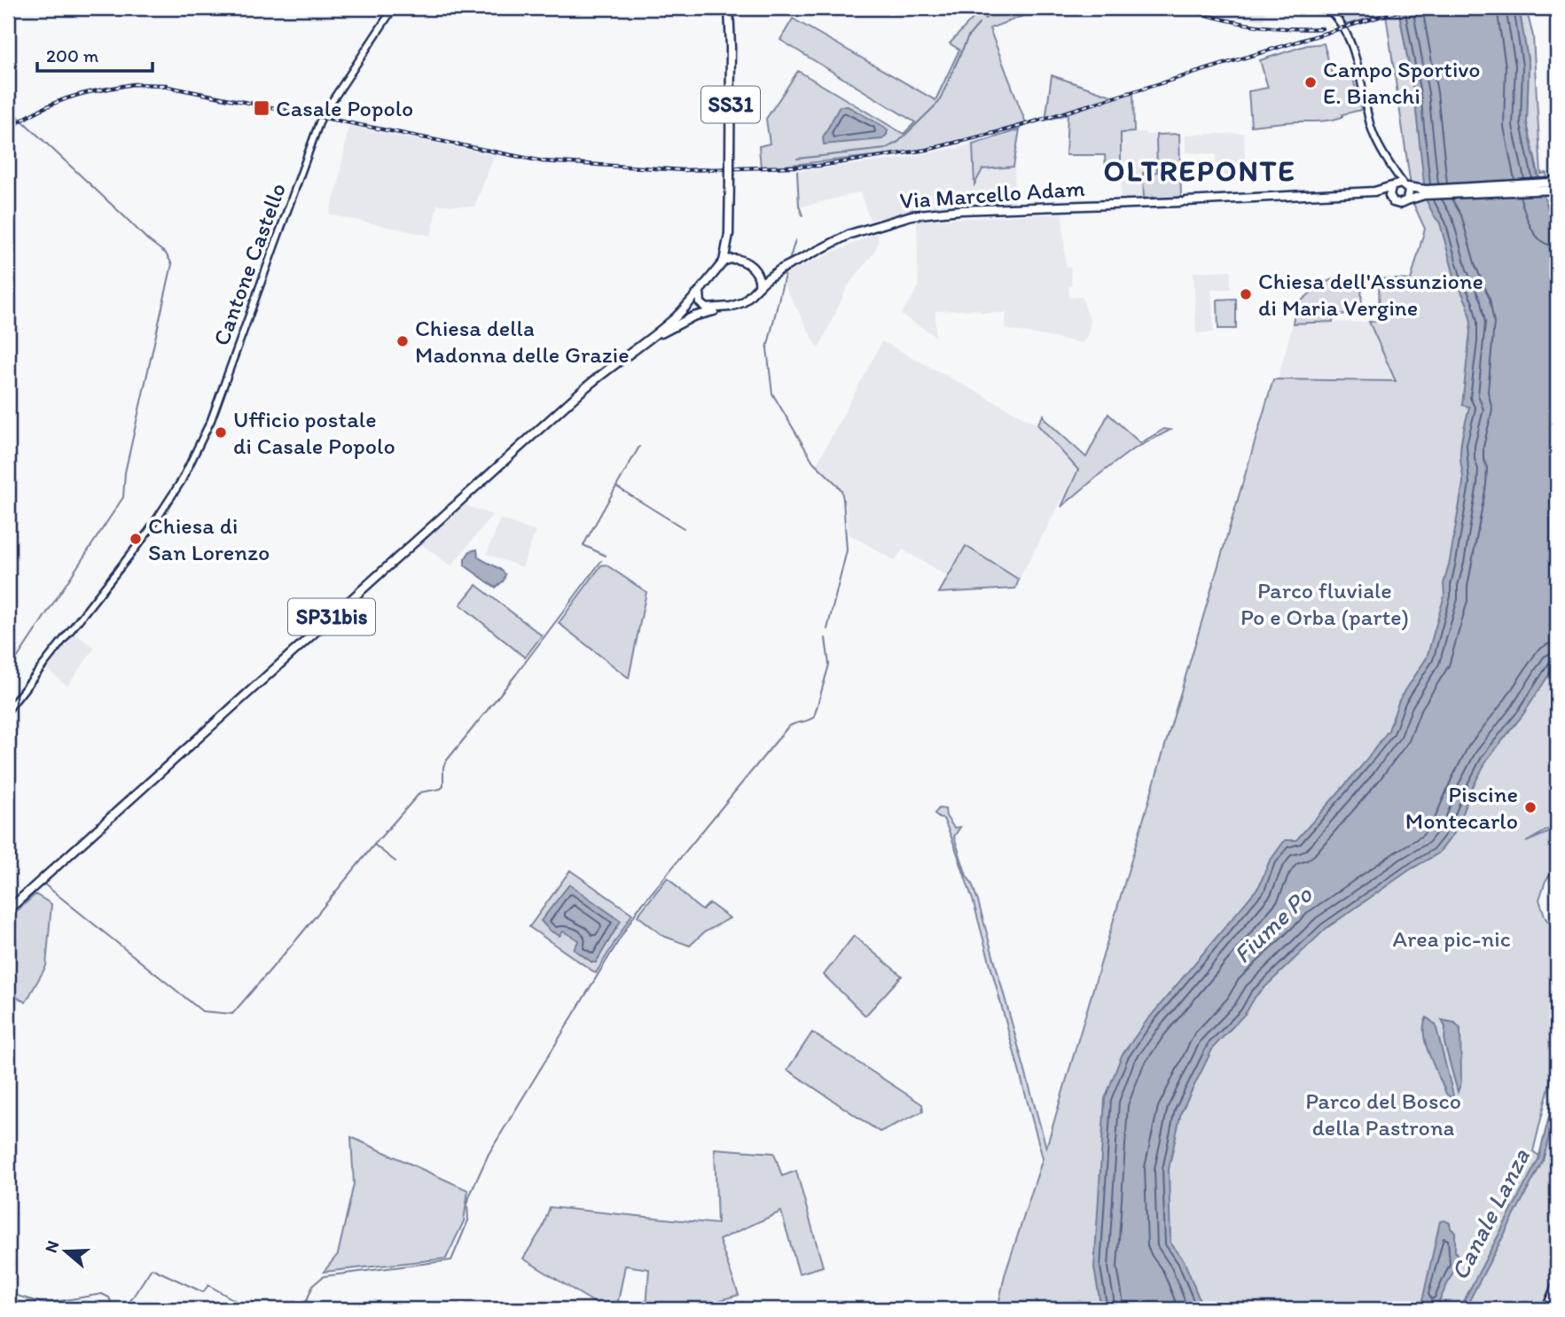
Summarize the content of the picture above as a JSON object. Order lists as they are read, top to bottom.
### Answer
{
  "streets": {
    "main road": ["SS31", "Via Marcello Adam", "SP31bis"],
    "street": ["Cantone Castello"]
  },
  "crossings": [
    ["SS31", "Via Marcello Adam"],
    ["SS31", "SP31bis"],
    ["Via Marcello Adam", "SP31bis"]
  ],
  "districts": ["OLTREPONTE"],
  "water": ["Fiume Po", "Canale Lanza"],
  "parks": ["Parco fluviale Po e Orba (parte)", "Area pic-nic", "Parco del Bosco della Pastrona"],
  "places": {
    "other": [
      "Campo Sportivo E. Bianchi",
      "Chiesa dell'Assunzione di Maria Vergine",
      "Chiesa della Madonna delle Grazie",
      "Ufficio postale di Casale Popolo",
      "Chiesa di San Lorenzo",
      "Piscine Montecarlo"
    ],
    "transit": ["Casale Popolo"]
  },
  "scale_bar": "200 m",
  "north": "left"
}
